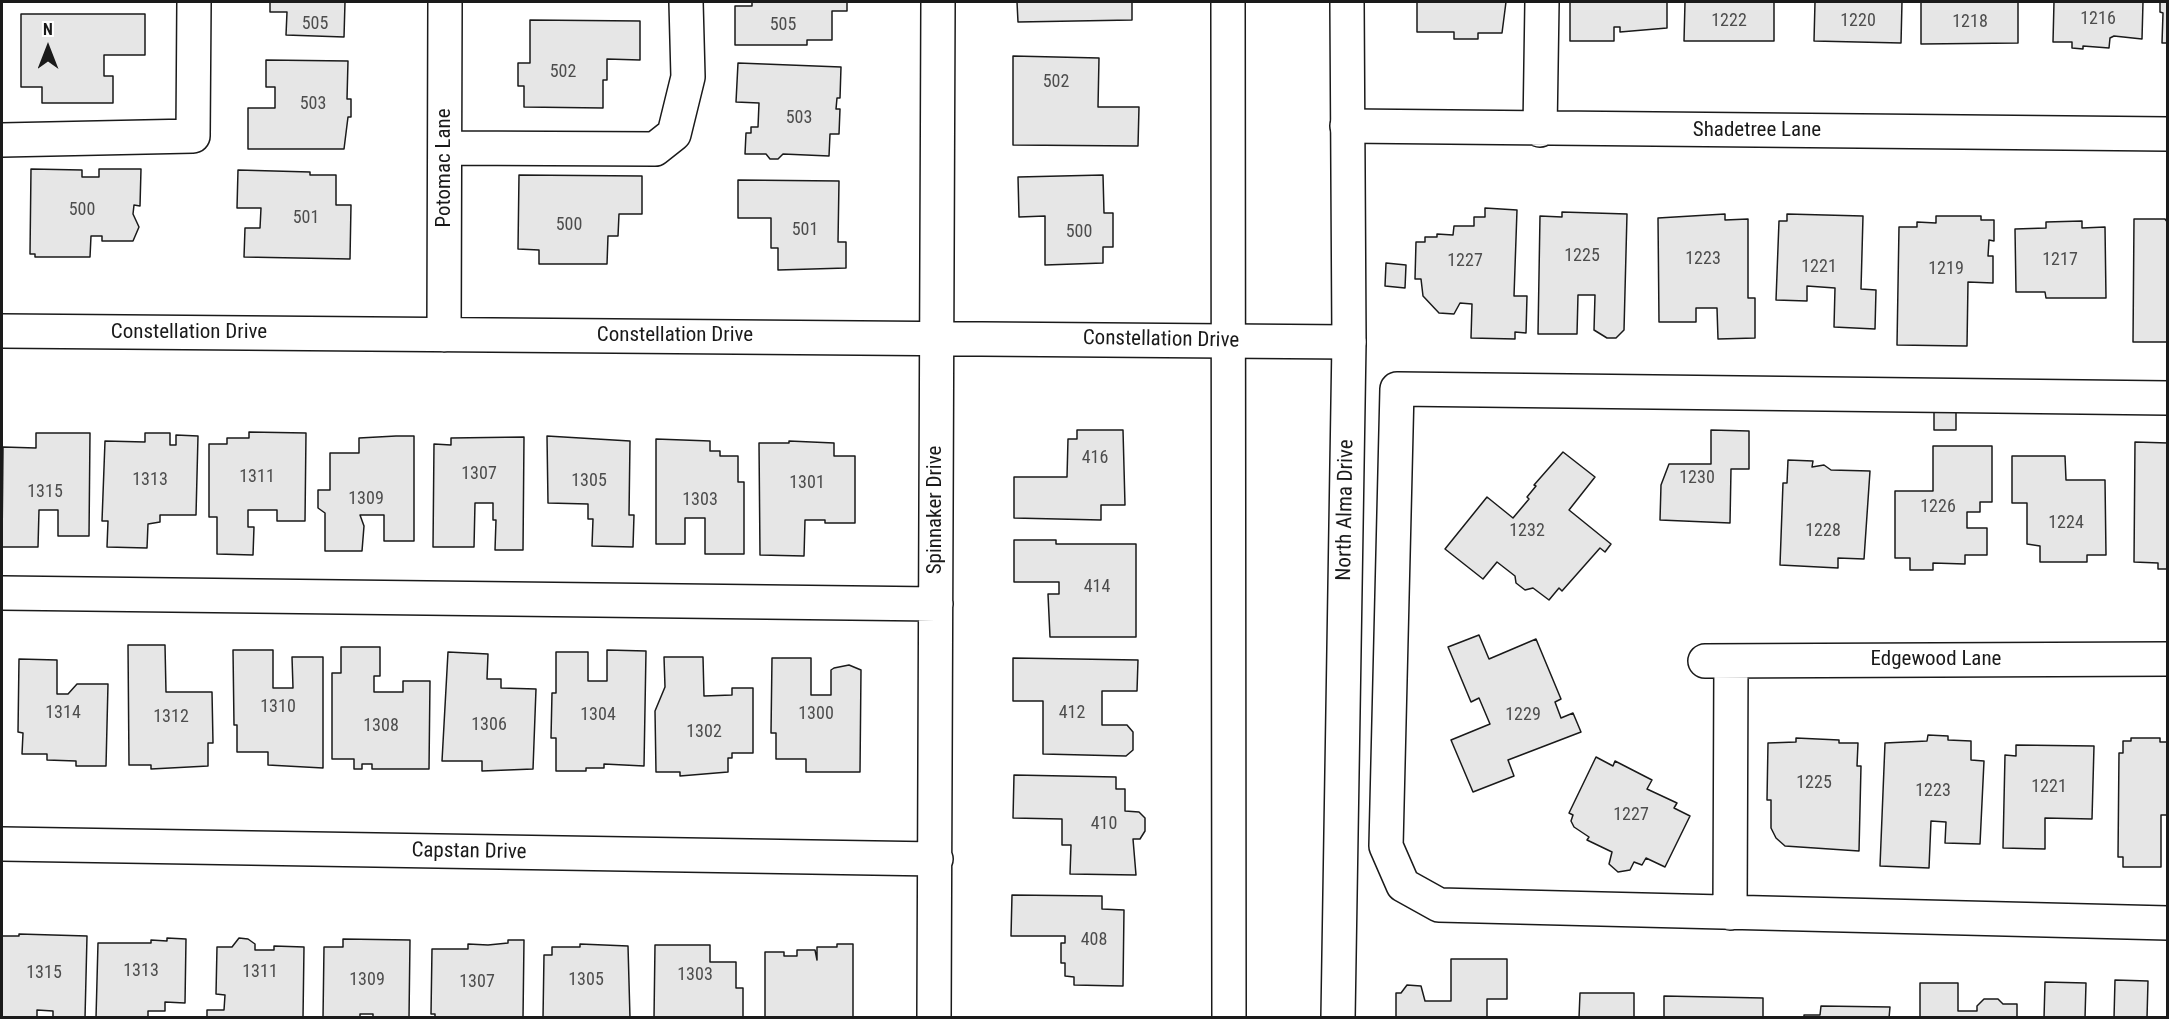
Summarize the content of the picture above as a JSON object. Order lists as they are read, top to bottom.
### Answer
{
  "streets": {
    "street": [
      "Shadetree Lane",
      "Potomac Lane",
      "Constellation Drive",
      "Spinnaker Drive",
      "North Alma Drive",
      "Edgewood Lane",
      "Capstan Drive"
    ]
  },
  "crossings": [
    ["Shadetree Lane", "North Alma Drive"],
    ["Potomac Lane", "Constellation Drive"],
    ["Constellation Drive", "Spinnaker Drive"],
    ["Constellation Drive", "North Alma Drive"],
    ["Spinnaker Drive", "Capstan Drive"]
  ],
  "house_numbers": [
    "1216",
    "1222",
    "1220",
    "1218",
    "505",
    "505",
    "502",
    "502",
    "503",
    "503",
    "500",
    "501",
    "500",
    "501",
    "500",
    "1225",
    "1223",
    "1217",
    "1227",
    "1221",
    "1219",
    "416",
    "1307",
    "1311",
    "1230",
    "1313",
    "1305",
    "1301",
    "1315",
    "1309",
    "1303",
    "1226",
    "1224",
    "1232",
    "1228",
    "414",
    "1310",
    "1314",
    "412",
    "1300",
    "1304",
    "1229",
    "1312",
    "1306",
    "1308",
    "1302",
    "1225",
    "1221",
    "1223",
    "1227",
    "410",
    "408",
    "1313",
    "1311",
    "1315",
    "1303",
    "1309",
    "1305",
    "1307"
  ],
  "north": "top"
}
